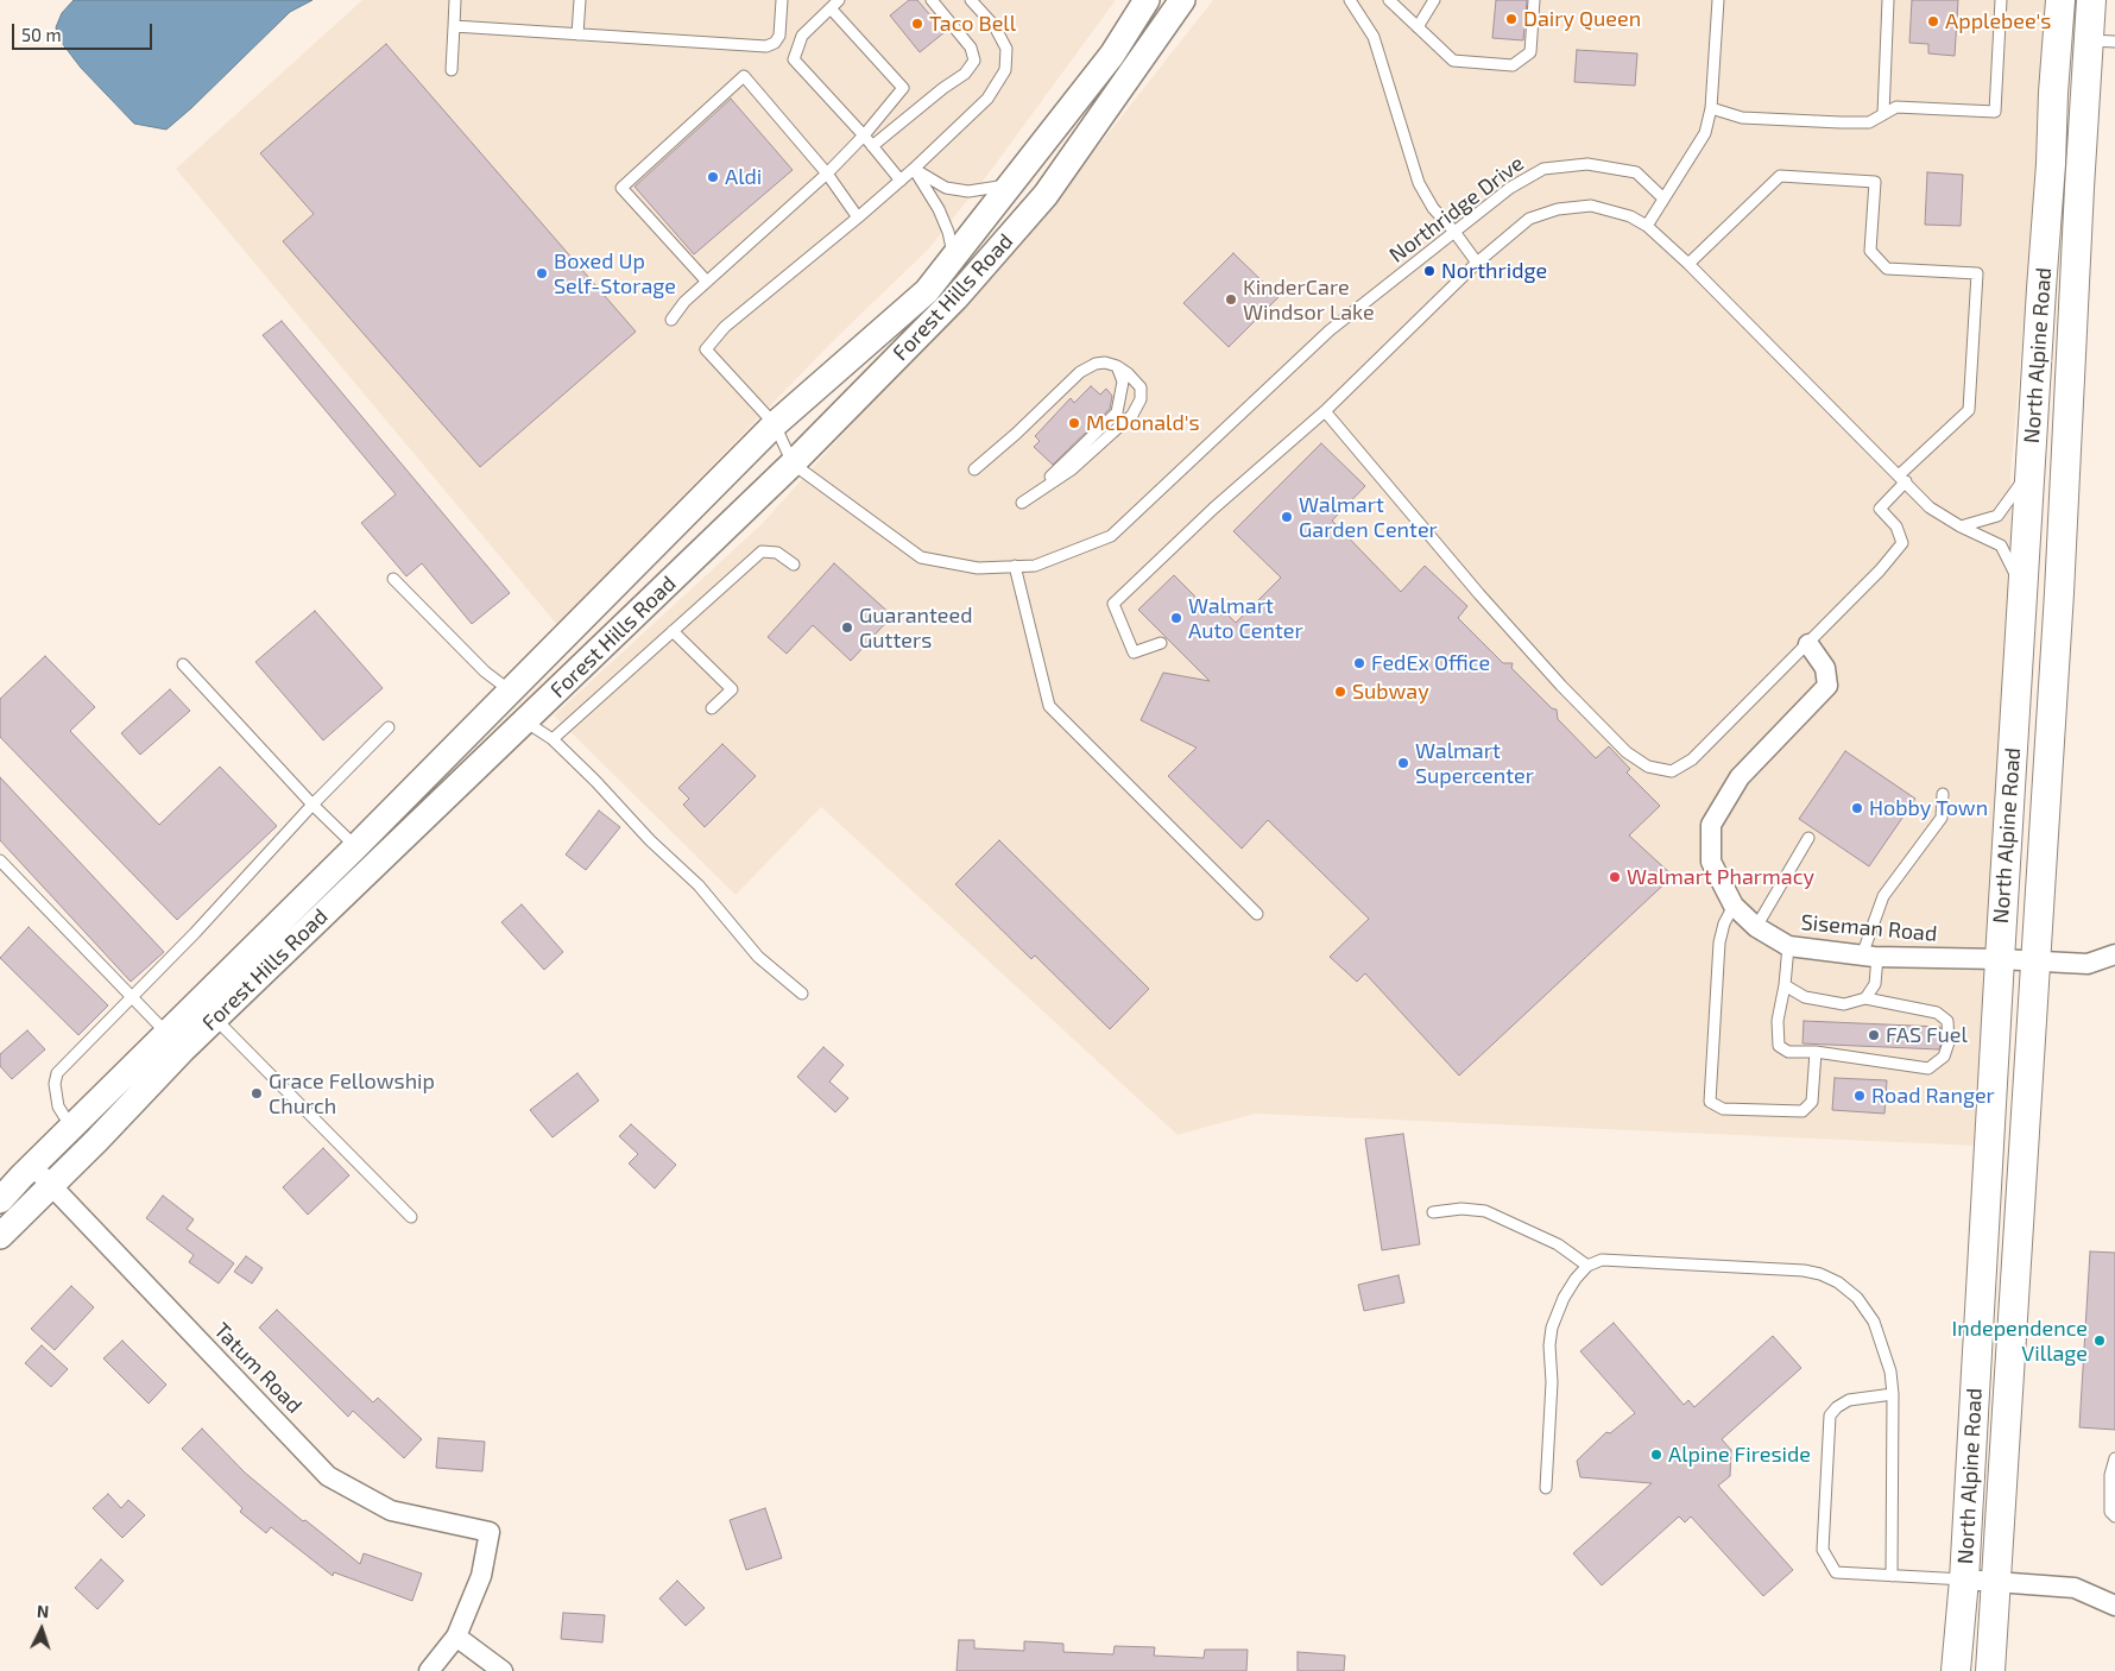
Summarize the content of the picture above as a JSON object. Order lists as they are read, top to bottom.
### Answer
{
  "streets": {
    "main road": ["North Alpine Road"],
    "street": ["Forest Hills Road", "Siseman Road", "Tatum Road"],
    "lane": ["Northridge Drive"]
  },
  "crossings": [
    ["Northridge Drive", "Forest Hills Road"],
    ["Forest Hills Road", "Tatum Road"],
    ["North Alpine Road", "Siseman Road"]
  ],
  "places": [
    "Dairy Queen",
    "Applebee's",
    "Taco Bell",
    "Aldi",
    "Northridge",
    "Boxed Up Self-Storage",
    "KinderCare Windsor Lake",
    "McDonald's",
    "Walmart Garden Center",
    "Walmart Auto Center",
    "Guaranteed Gutters",
    "FedEx Office",
    "Subway",
    "Walmart Supercenter",
    "Hobby Town",
    "Walmart Pharmacy",
    "FAS Fuel",
    "Grace Fellowship Church",
    "Road Ranger",
    "Independence Village",
    "Alpine Fireside"
  ],
  "scale_bar": "50 m",
  "north": "top"
}
